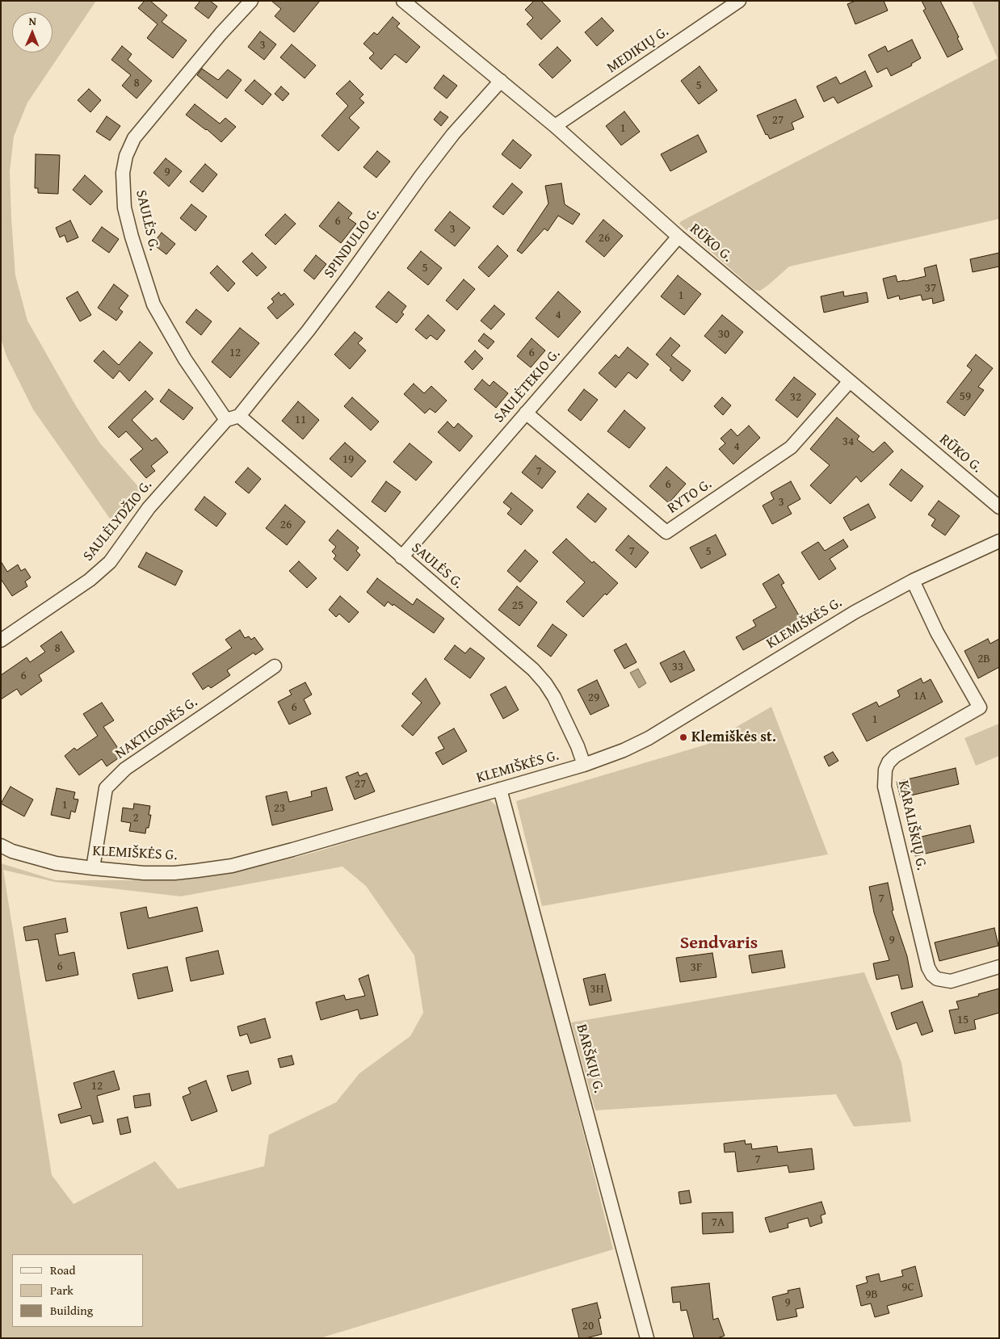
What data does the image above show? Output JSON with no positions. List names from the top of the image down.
{
  "streets": {
    "street": [
      "MEDIKIŲ G.",
      "SAULĖS G.",
      "SPINDULIO G.",
      "RŪKO G.",
      "SAULĖTEKIO G.",
      "RYTO G.",
      "SAULĖLYDŽIO G.",
      "KLEMIŠKĖS G.",
      "NAKTIGONĖS G.",
      "KARALIŠKIŲ G.",
      "BARŠKIŲ G."
    ]
  },
  "crossings": [
    ["MEDIKIŲ G.", "RŪKO G."],
    ["SAULĖS G.", "SPINDULIO G."],
    ["SAULĖS G.", "SAULĖTEKIO G."],
    ["SAULĖS G.", "SAULĖLYDŽIO G."],
    ["SAULĖS G.", "KLEMIŠKĖS G."],
    ["SPINDULIO G.", "RŪKO G."],
    ["SPINDULIO G.", "SAULĖLYDŽIO G."],
    ["RŪKO G.", "SAULĖTEKIO G."],
    ["RŪKO G.", "RYTO G."],
    ["SAULĖTEKIO G.", "RYTO G."],
    ["KLEMIŠKĖS G.", "NAKTIGONĖS G."],
    ["KLEMIŠKĖS G.", "KARALIŠKIŲ G."],
    ["KLEMIŠKĖS G.", "BARŠKIŲ G."]
  ],
  "districts": ["Sendvaris"],
  "places": ["Klemiškės st."],
  "house_numbers": [
    "3",
    "8",
    "5",
    "27",
    "1",
    "9",
    "6",
    "3",
    "26",
    "5",
    "37",
    "1",
    "4",
    "30",
    "12",
    "6",
    "59",
    "32",
    "11",
    "34",
    "4",
    "19",
    "7",
    "6",
    "3",
    "26",
    "7",
    "5",
    "25",
    "8",
    "2B",
    "33",
    "6",
    "1A",
    "29",
    "6",
    "1",
    "27",
    "1",
    "23",
    "2",
    "7",
    "9",
    "6",
    "3F",
    "3H",
    "15",
    "12",
    "7",
    "7A",
    "9C",
    "9B",
    "9",
    "20"
  ],
  "legend": ["Road", "Park", "Building"],
  "north": "top"
}
